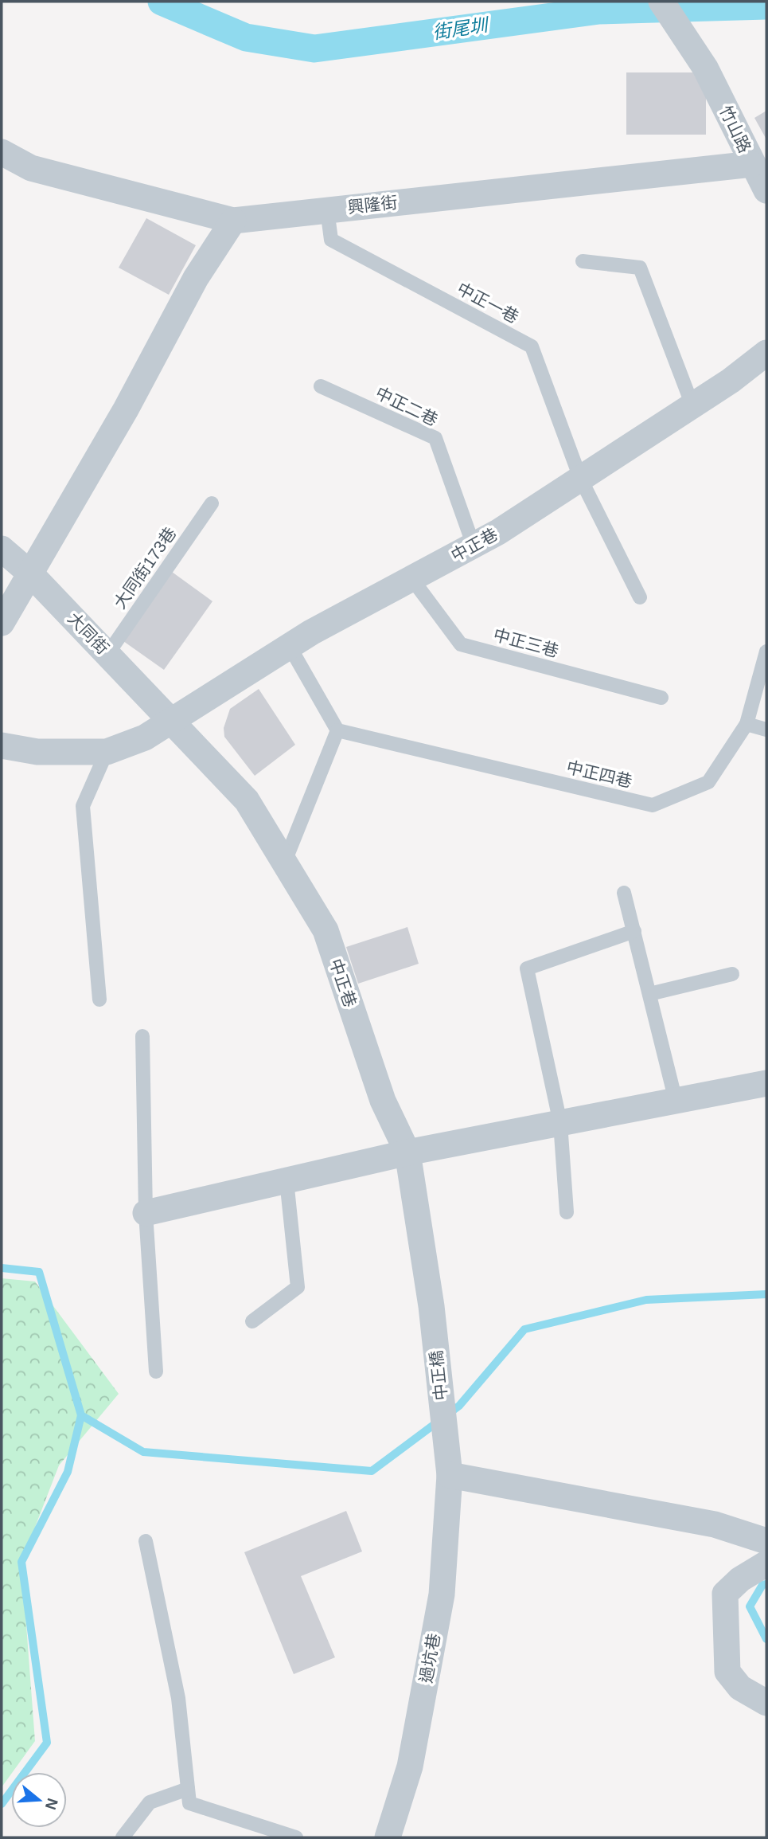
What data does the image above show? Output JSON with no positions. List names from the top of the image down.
{
  "streets": {
    "street": [
      "竹山路",
      "興隆街",
      "中正巷",
      "大同街",
      "中正橋",
      "過坑巷"
    ],
    "lane": [
      "中正一巷",
      "中正二巷",
      "大同街173巷",
      "中正三巷",
      "中正四巷"
    ]
  },
  "crossings": [
    ["竹山路", "興隆街"],
    ["興隆街", "中正一巷"],
    ["中正一巷", "中正巷"],
    ["中正二巷", "中正巷"],
    ["中正巷", "大同街"],
    ["中正巷", "中正三巷"],
    ["中正巷", "中正橋"],
    ["大同街173巷", "大同街"],
    ["中正橋", "過坑巷"]
  ],
  "water": ["街尾圳"],
  "north": "right"
}
